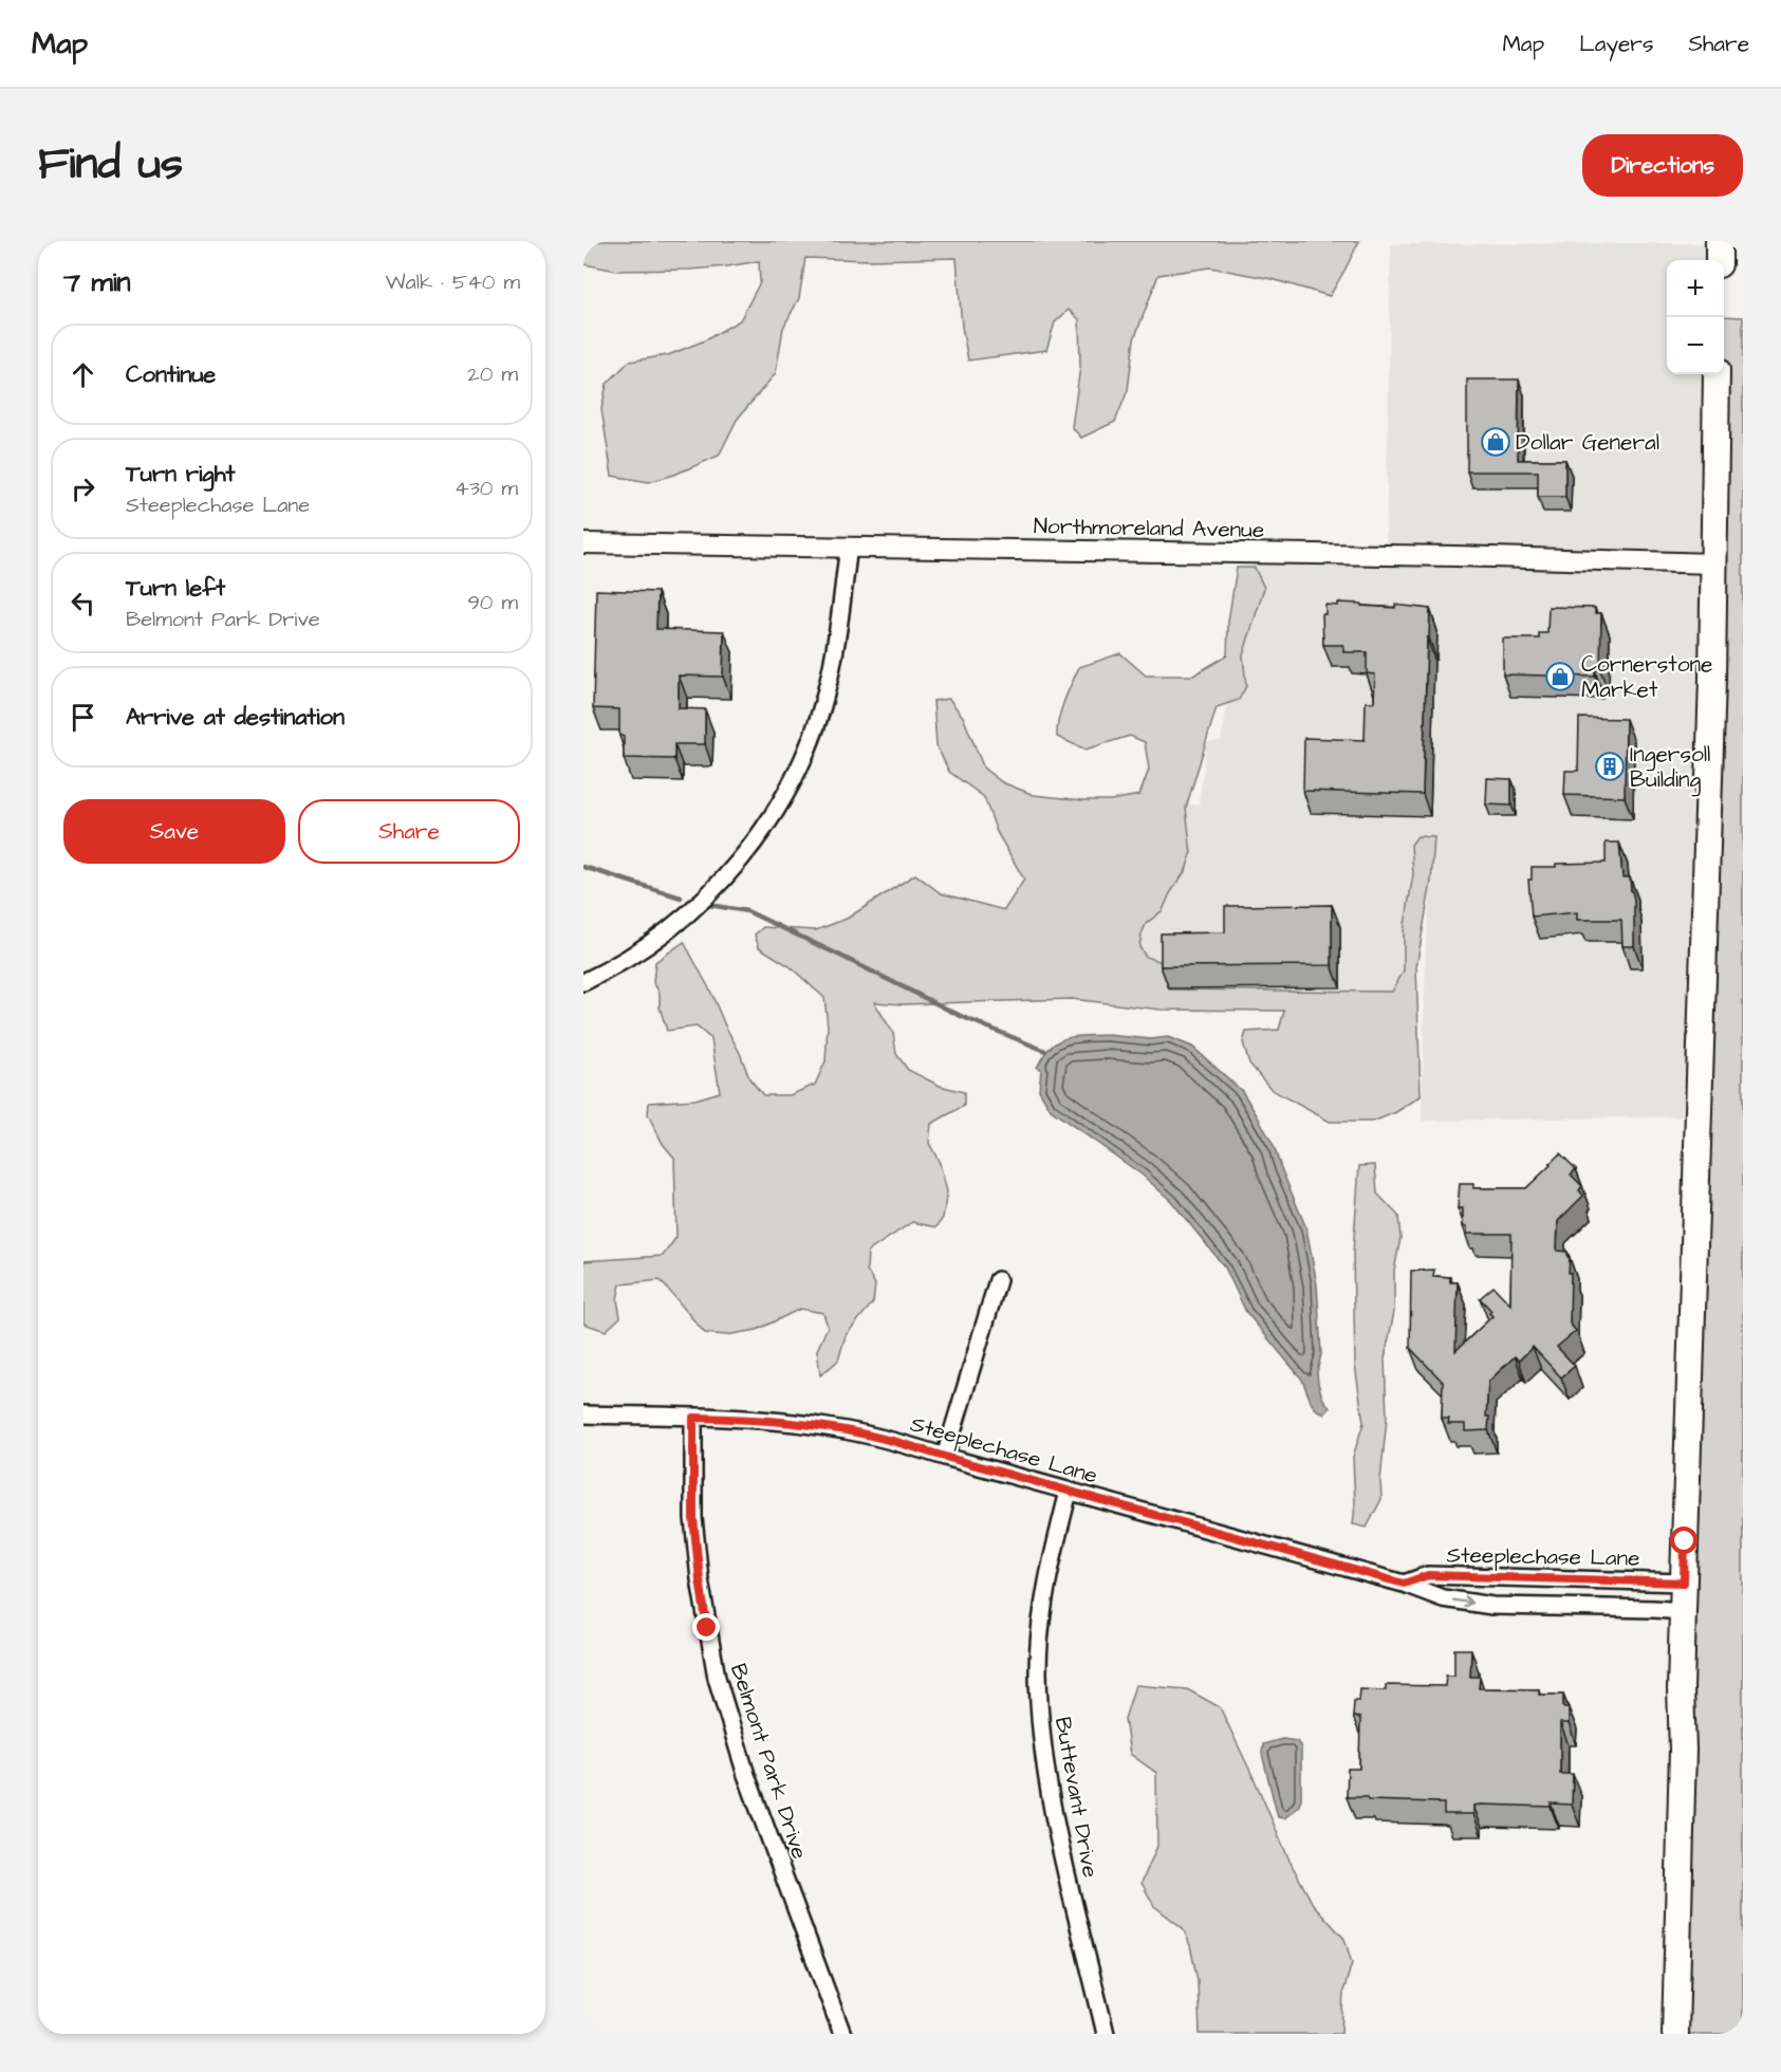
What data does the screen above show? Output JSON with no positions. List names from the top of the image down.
{
  "streets": {
    "street": [
      "Northmoreland Avenue",
      "Steeplechase Lane",
      "Belmont Park Drive",
      "Buttevant Drive"
    ]
  },
  "crossings": [
    ["Steeplechase Lane", "Belmont Park Drive"],
    ["Steeplechase Lane", "Buttevant Drive"]
  ],
  "places": {
    "shop": ["Dollar General", "Cornerstone Market"],
    "building": ["Ingersoll Building"]
  },
  "page": {
    "header": "Map",
    "nav": ["Map", "Layers", "Share"],
    "title": "Find us",
    "buttons": [
      "Directions",
      ["Save", "Share"]
    ],
    "heading": ["7 min", "Walk · 540 m"],
    "map_buttons": ["+", "−"],
    "list": [
      ["Continue", "20 m"],
      ["Turn right", "Steeplechase Lane", "430 m"],
      ["Turn left", "Belmont Park Drive", "90 m"],
      "Arrive at destination"
    ]
  }
}
